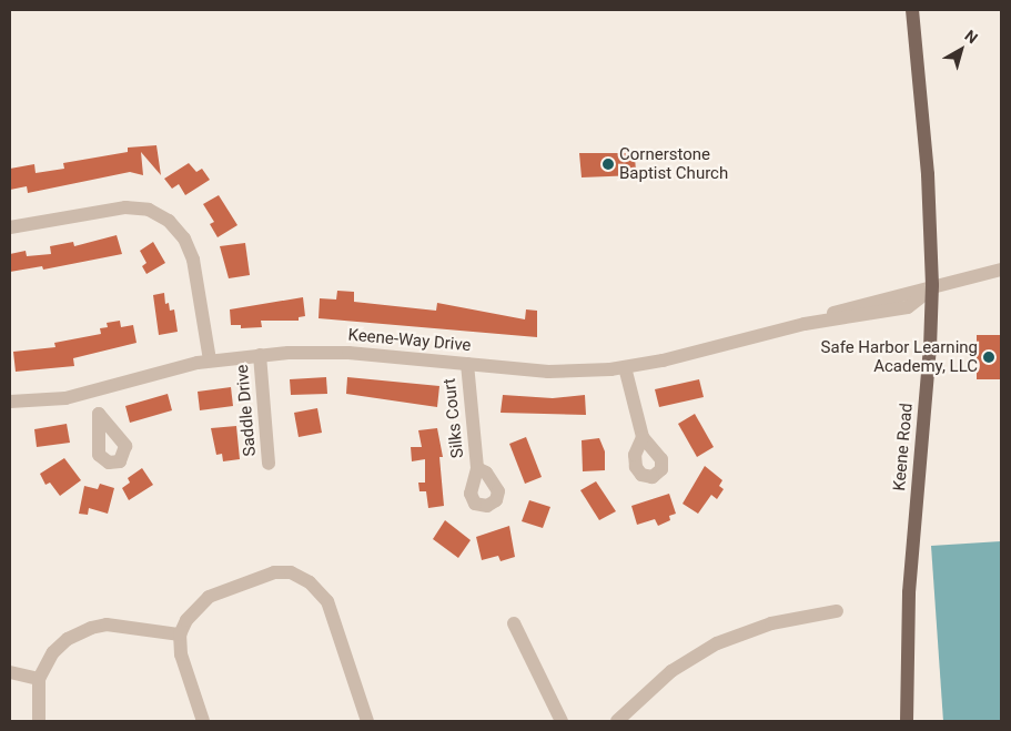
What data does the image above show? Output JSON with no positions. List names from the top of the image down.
{
  "streets": {
    "main road": ["Keene Road"],
    "street": ["Keene-Way Drive", "Saddle Drive", "Silks Court"]
  },
  "crossings": [
    ["Keene-Way Drive", "Saddle Drive"],
    ["Keene-Way Drive", "Silks Court"],
    ["Keene-Way Drive", "Keene Road"]
  ],
  "places": ["Cornerstone Baptist Church", "Safe Harbor Learning Academy, LLC"],
  "north": "top right"
}
